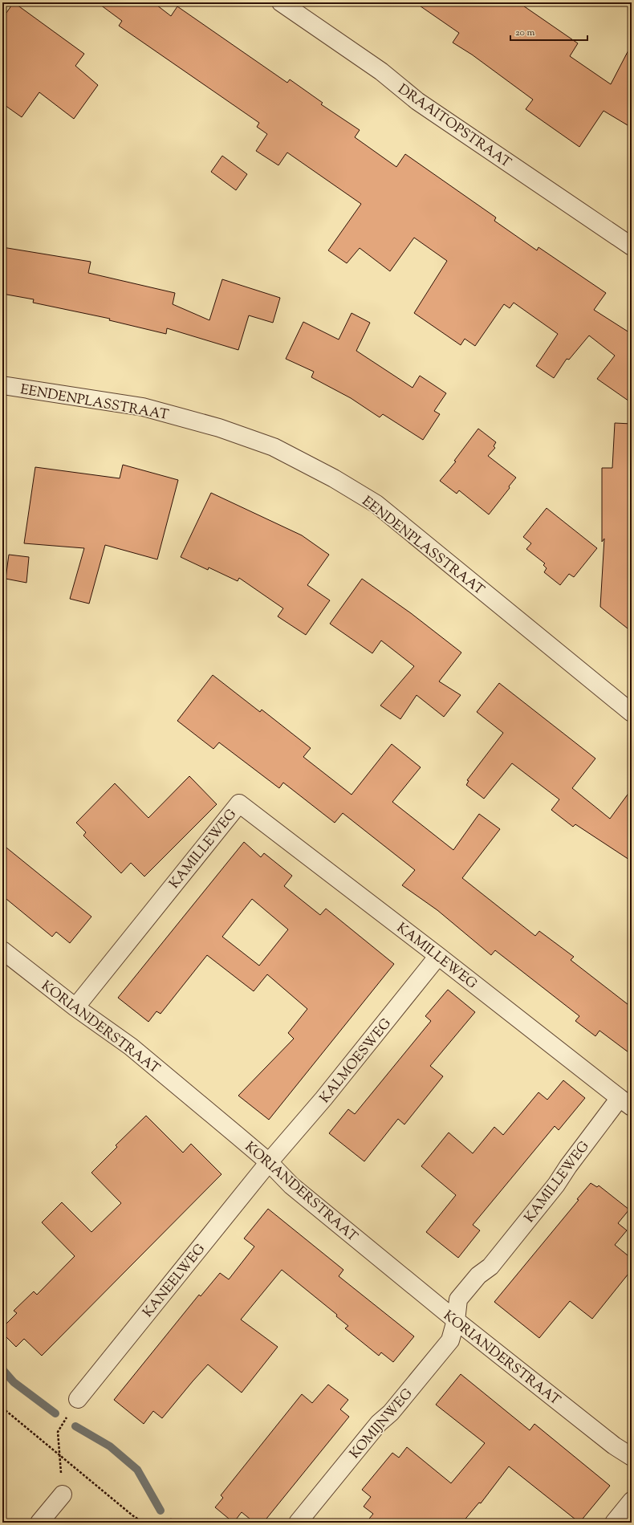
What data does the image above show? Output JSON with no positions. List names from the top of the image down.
{
  "streets": {
    "street": [
      "DRAAITOPSTRAAT",
      "EENDENPLASSTRAAT",
      "KAMILLEWEG",
      "KORIANDERSTRAAT",
      "KALMOESWEG",
      "KANEELWEG",
      "KOMIJNWEG"
    ]
  },
  "crossings": [
    ["KAMILLEWEG", "KORIANDERSTRAAT"],
    ["KAMILLEWEG", "KALMOESWEG"],
    ["KAMILLEWEG", "KOMIJNWEG"],
    ["KORIANDERSTRAAT", "KALMOESWEG"],
    ["KORIANDERSTRAAT", "KANEELWEG"],
    ["KORIANDERSTRAAT", "KOMIJNWEG"],
    ["KALMOESWEG", "KANEELWEG"]
  ],
  "scale_bar": "20 m"
}
